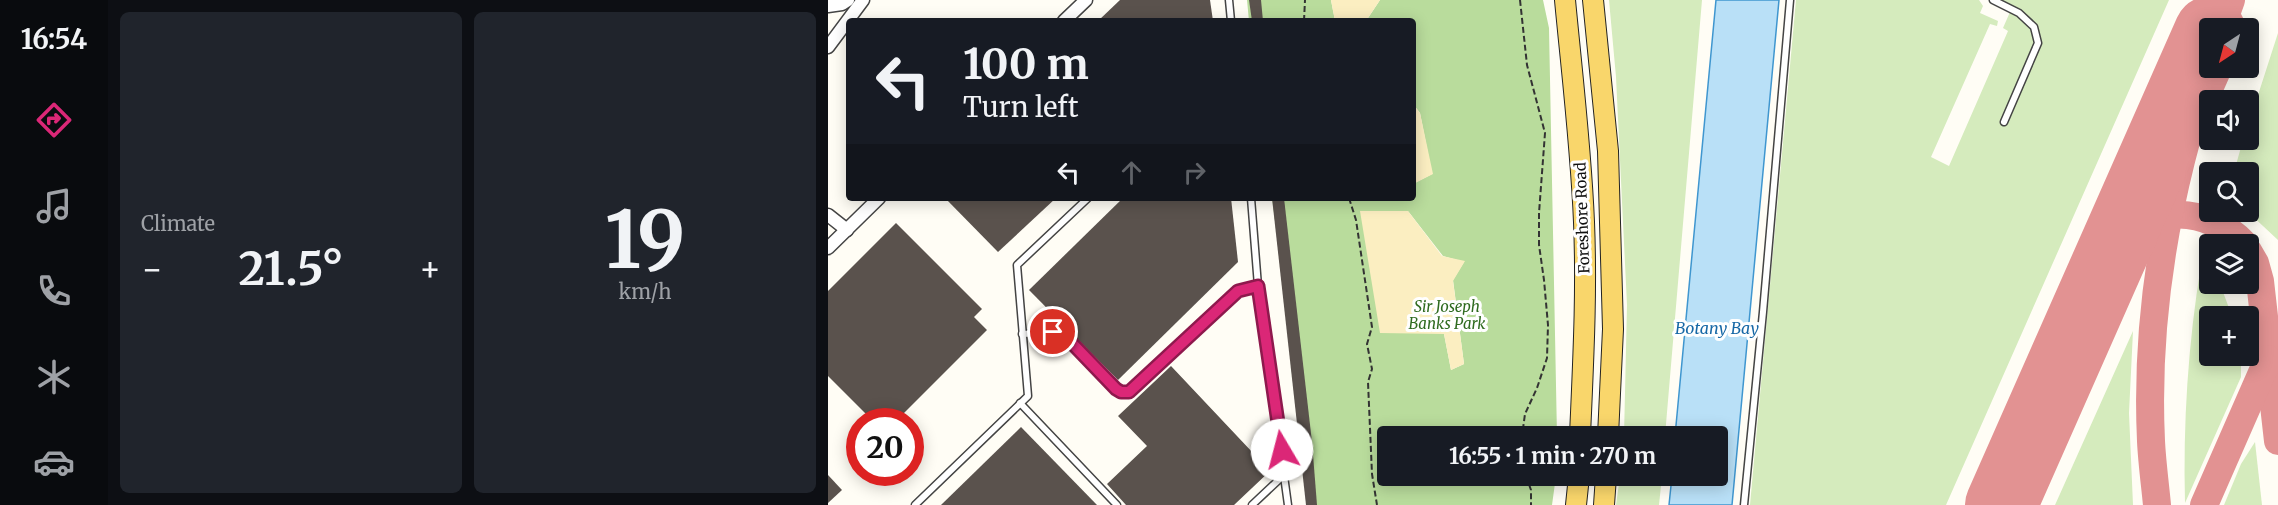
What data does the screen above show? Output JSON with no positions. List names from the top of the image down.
{
  "streets": {
    "main road": ["Foreshore Road"]
  },
  "water": ["Botany Bay"],
  "parks": ["Sir Joseph Banks Park"],
  "north": "bottom left",
  "page": {
    "tabs": "16:54",
    "tile": [
      "Climate",
      ["19", "km/h"]
    ],
    "map_buttons": "+",
    "turn": ["100 m", "Turn left"],
    "heat": ["−", "21.5°", "+"],
    "limit": "20",
    "trip": "16:55 · 1 min · 270 m"
  }
}
